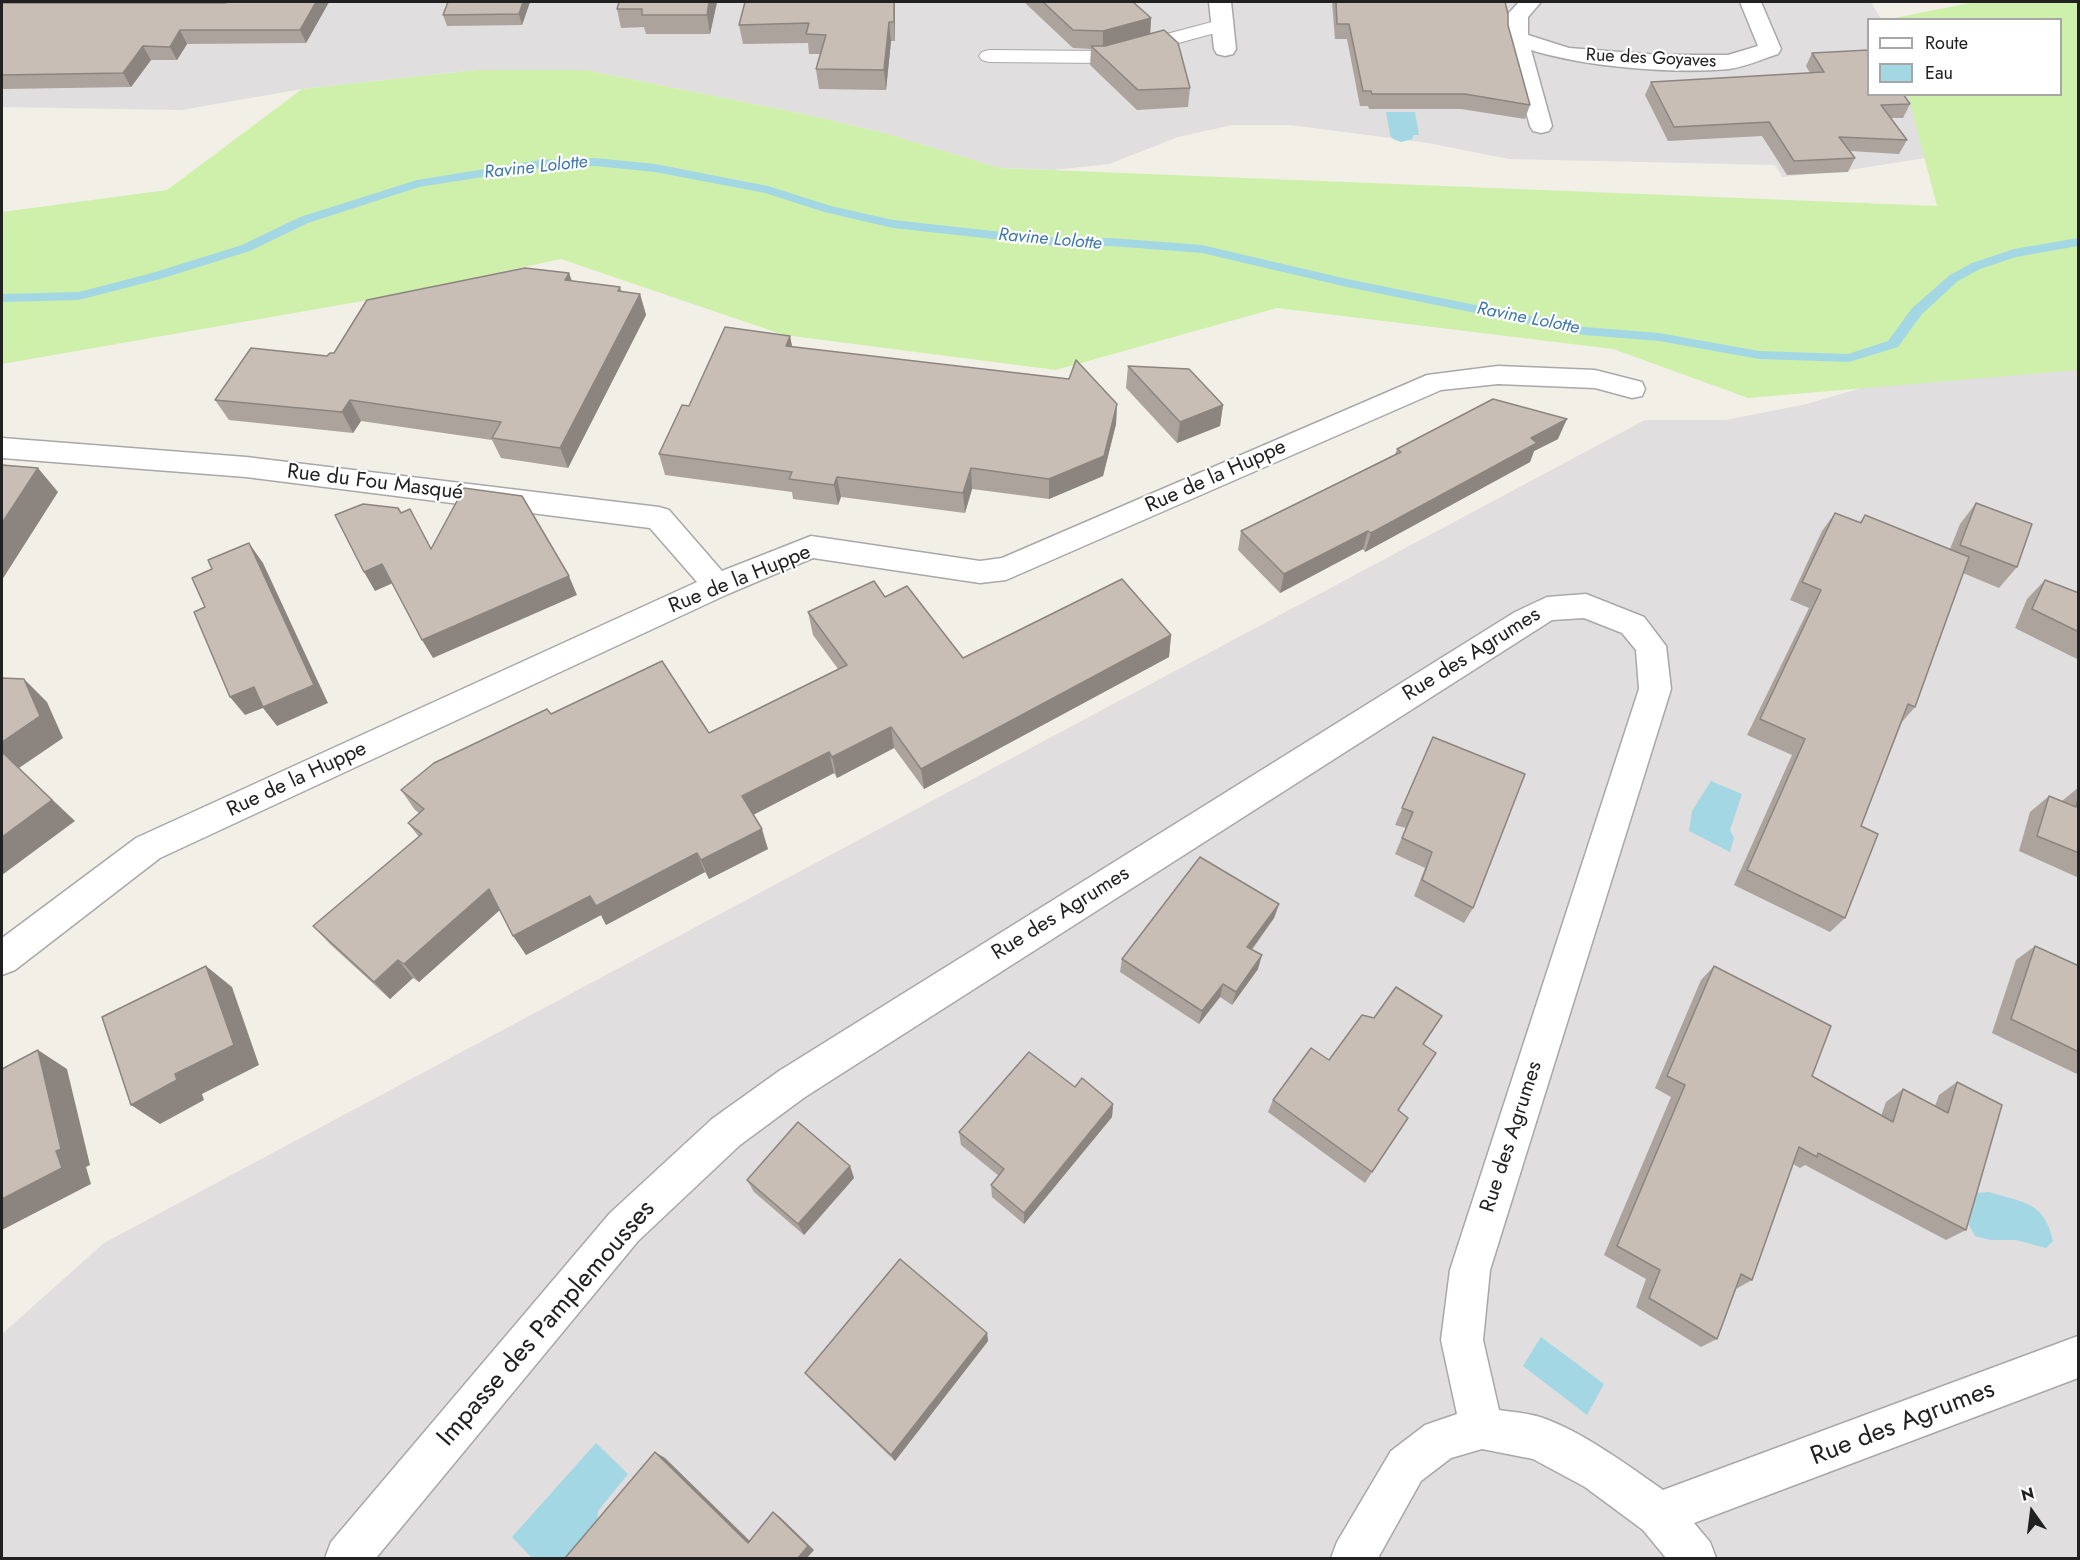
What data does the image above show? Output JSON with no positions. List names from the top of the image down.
{
  "streets": {
    "street": [
      "Rue des Goyaves",
      "Rue de la Huppe",
      "Rue du Fou Masqué",
      "Rue des Agrumes",
      "Impasse des Pamplemousses"
    ]
  },
  "crossings": [
    ["Rue de la Huppe", "Rue du Fou Masqué"],
    ["Rue des Agrumes", "Impasse des Pamplemousses"]
  ],
  "water": ["Ravine Lolotte"],
  "legend": ["Route", "Eau"],
  "north": "top"
}
